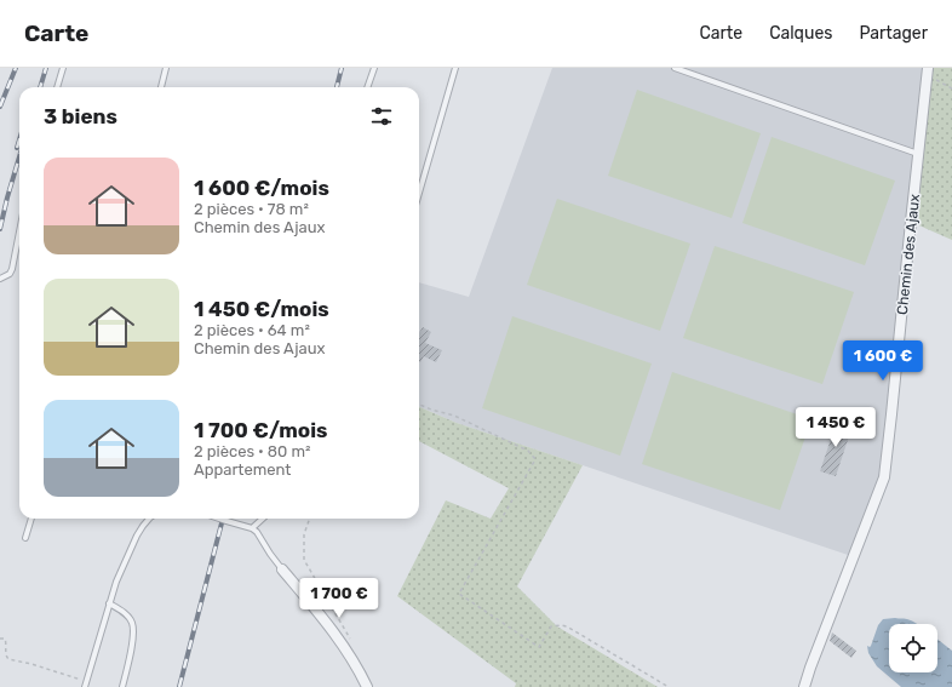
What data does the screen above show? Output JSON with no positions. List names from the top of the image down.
{
  "streets": {
    "street": ["Chemin des Ajaux"]
  },
  "page": {
    "header": "Carte",
    "nav": ["Carte", "Calques", "Partager"],
    "heading": "3 biens",
    "list": [
      {
        "name": "1 600 €/mois",
        "note": "2 pièces · 78 m² · Chemin des Ajaux"
      },
      {
        "name": "1 450 €/mois",
        "note": "2 pièces · 64 m² · Chemin des Ajaux"
      },
      {
        "name": "1 700 €/mois",
        "note": "2 pièces · 80 m² · Appartement"
      }
    ],
    "price": ["1 600 €", "1 450 €", "1 700 €"]
  }
}
